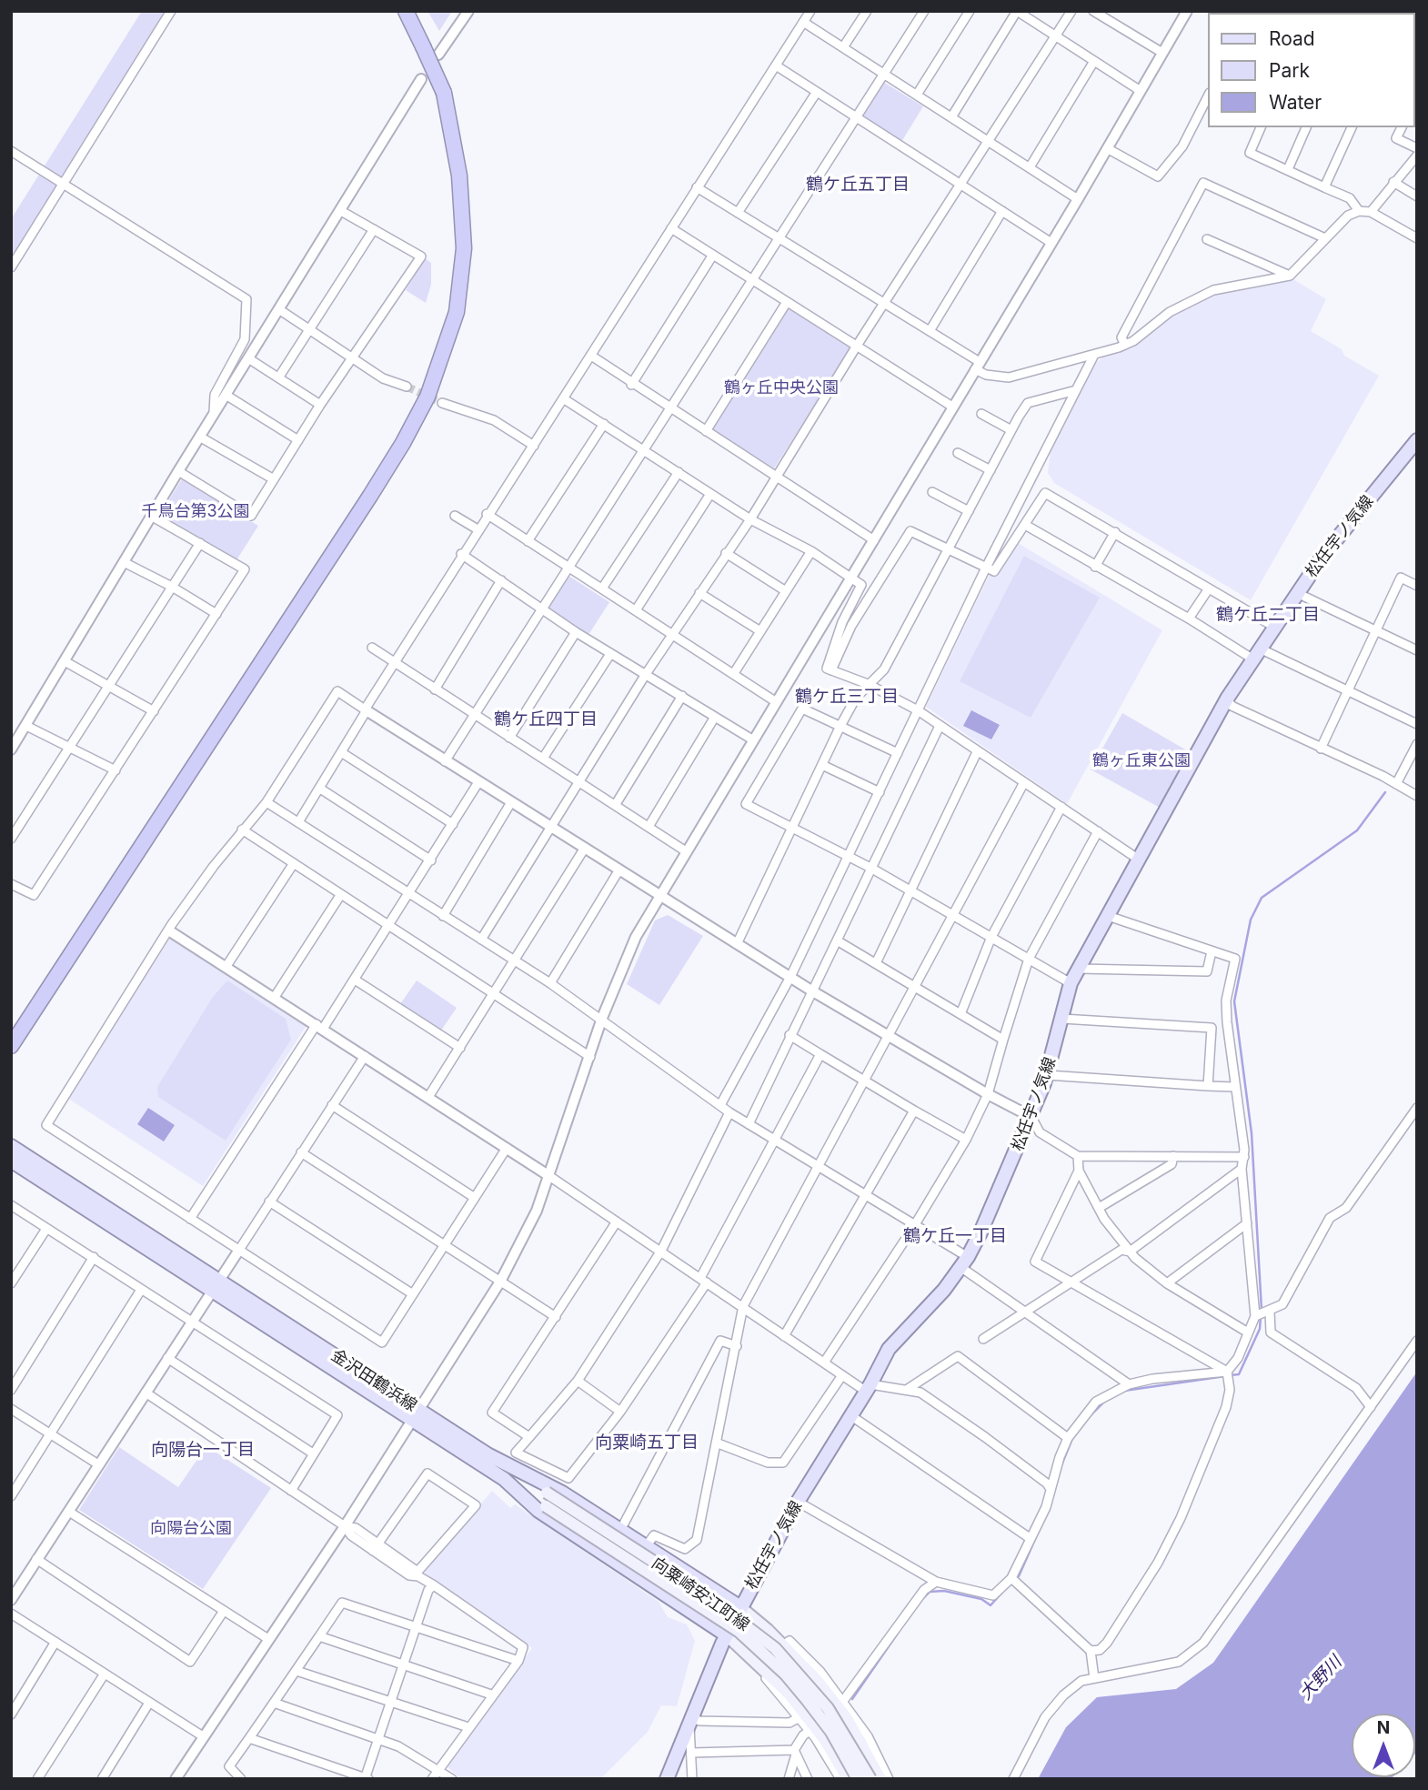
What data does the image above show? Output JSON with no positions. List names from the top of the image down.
{
  "streets": {
    "main road": ["松任宇ノ気線", "金沢田鶴浜線", "向粟崎安江町線"]
  },
  "crossings": [
    ["松任宇ノ気線", "金沢田鶴浜線"],
    ["金沢田鶴浜線", "向粟崎安江町線"]
  ],
  "districts": [
    "鶴ケ丘五丁目",
    "鶴ケ丘二丁目",
    "鶴ケ丘三丁目",
    "鶴ケ丘四丁目",
    "鶴ケ丘一丁目",
    "向粟崎五丁目",
    "向陽台一丁目"
  ],
  "water": ["大野川"],
  "parks": [
    "鶴ヶ丘中央公園",
    "千鳥台第3公園",
    "鶴ヶ丘東公園",
    "向陽台公園"
  ],
  "legend": ["Road", "Park", "Water"],
  "north": "top"
}
